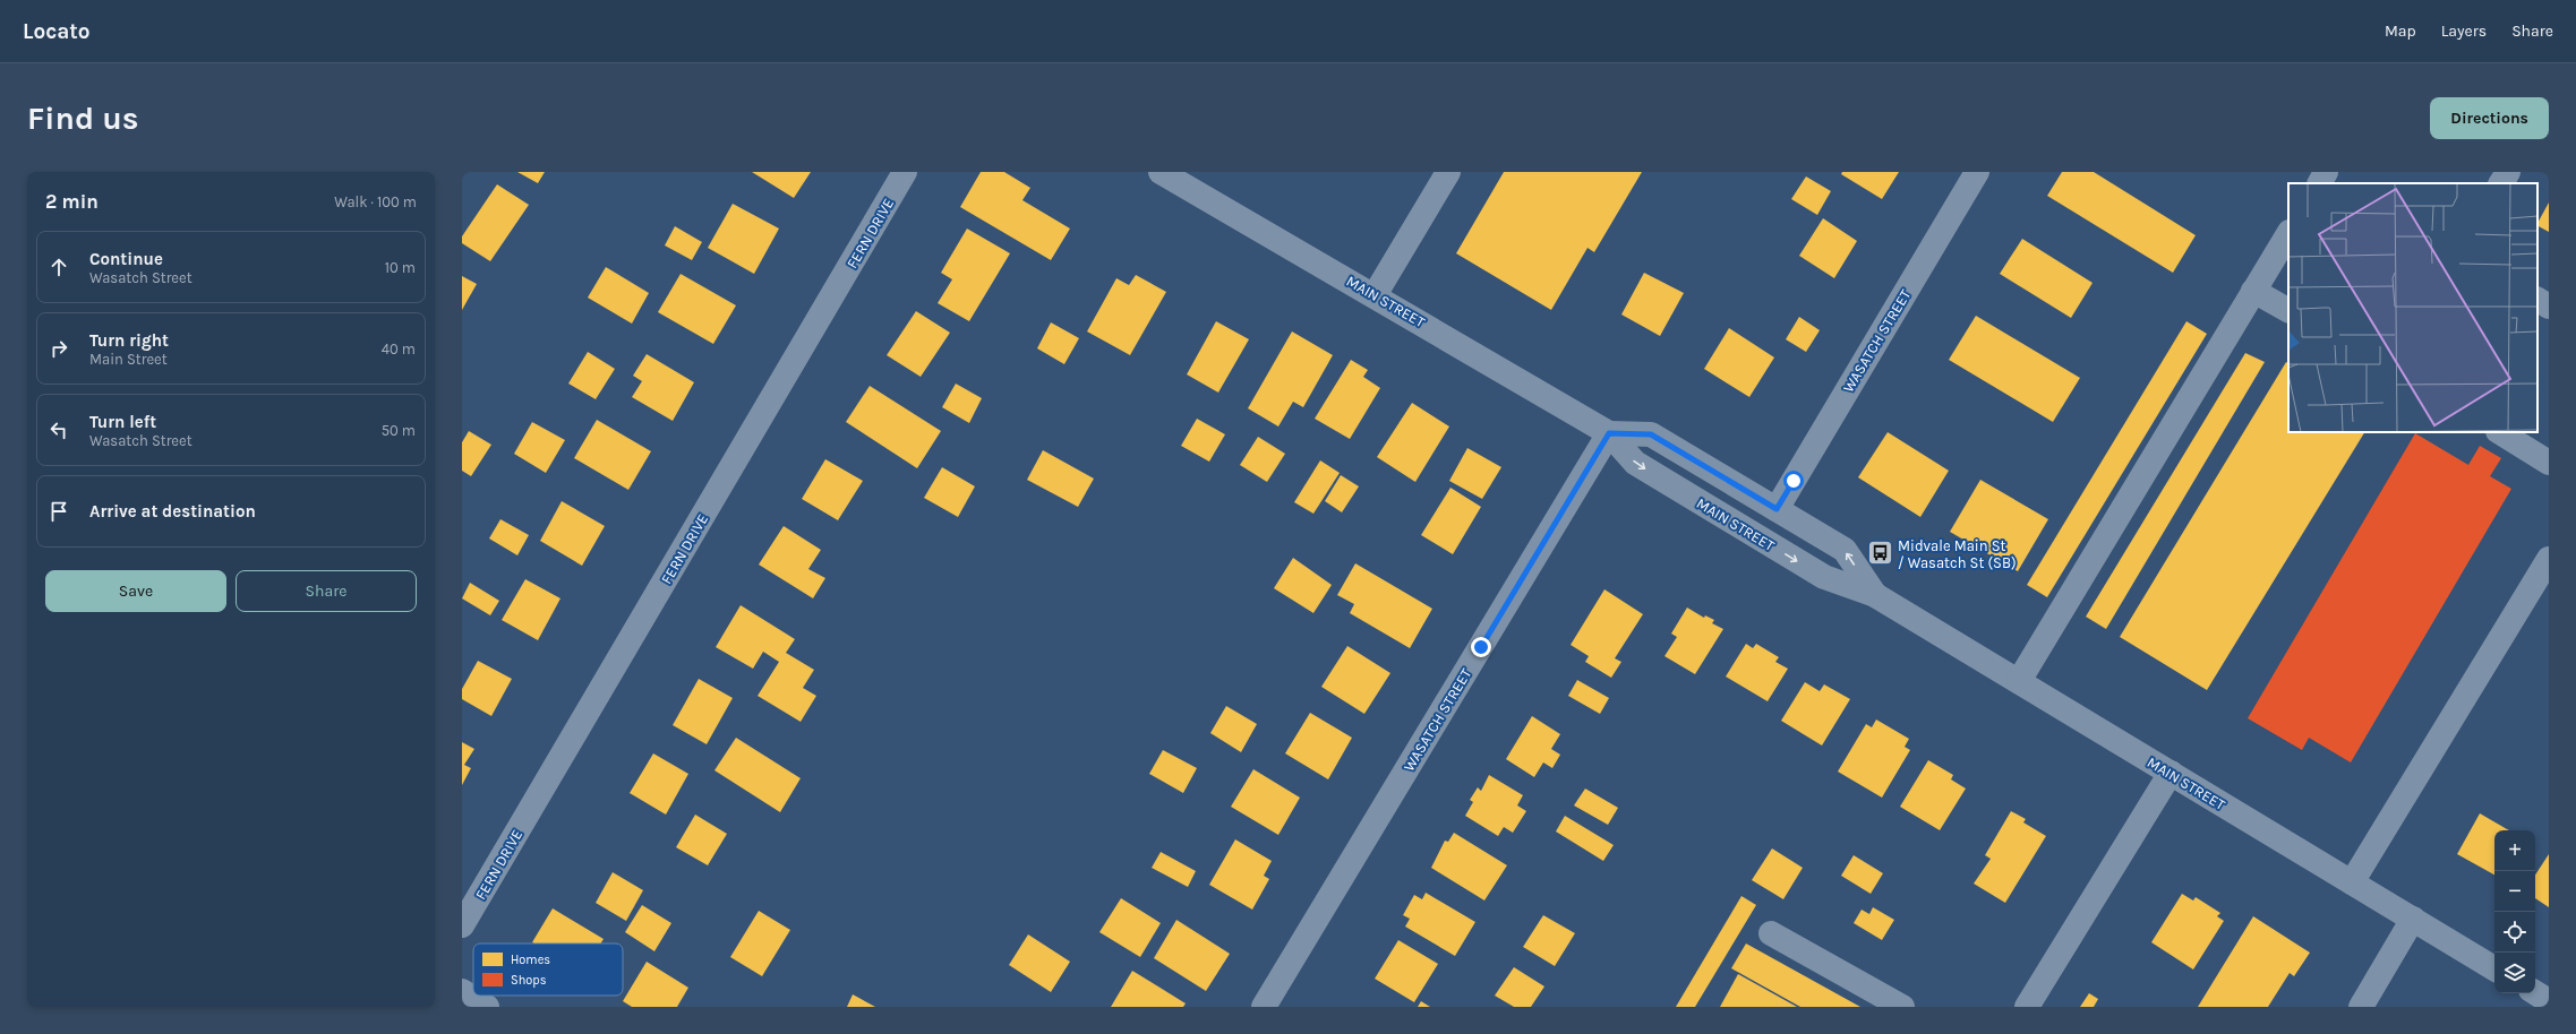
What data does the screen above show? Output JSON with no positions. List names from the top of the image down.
{
  "streets": {
    "street": ["FERN DRIVE", "MAIN STREET", "WASATCH STREET"]
  },
  "crossings": [
    ["MAIN STREET", "WASATCH STREET"]
  ],
  "places": {
    "bus stop": ["Midvale Main St / Wasatch St (SB)"]
  },
  "legend": ["Homes", "Shops"],
  "page": {
    "header": "Locato",
    "nav": ["Map", "Layers", "Share"],
    "buttons": [
      "Directions",
      ["Save", "Share"]
    ],
    "title": "Find us",
    "heading": ["2 min", "Walk · 100 m"],
    "list": [
      ["Continue", "Wasatch Street", "10 m"],
      ["Turn right", "Main Street", "40 m"],
      ["Turn left", "Wasatch Street", "50 m"],
      "Arrive at destination"
    ],
    "map_buttons": ["+", "−"]
  }
}
